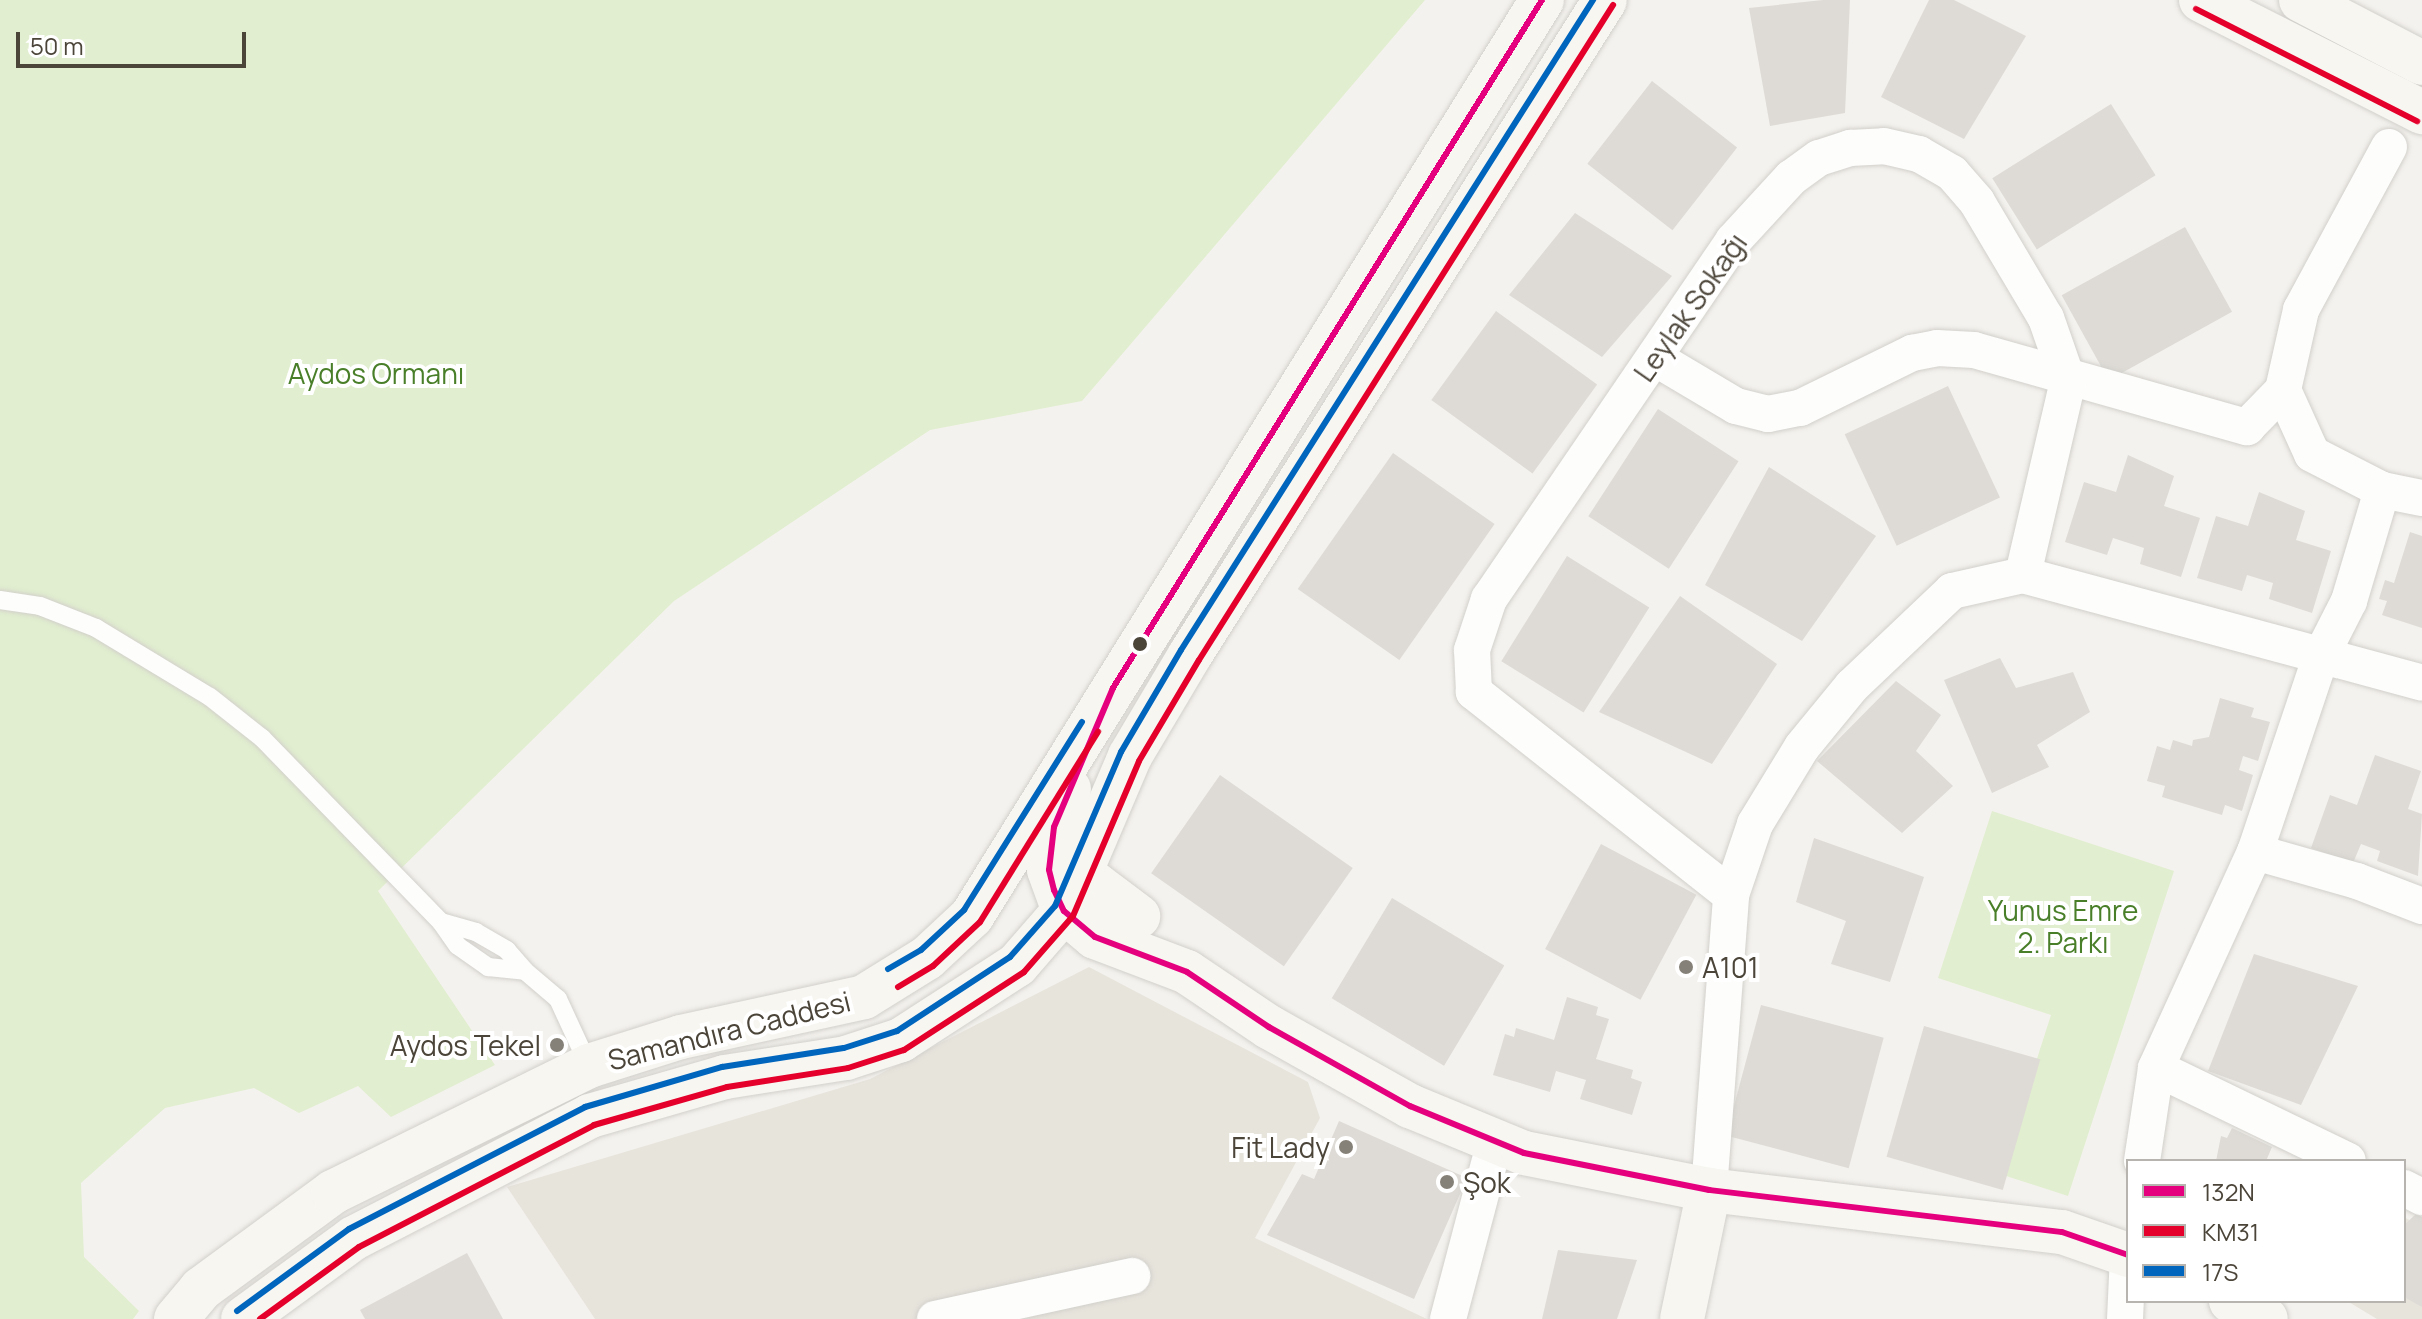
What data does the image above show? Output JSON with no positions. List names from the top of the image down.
{
  "streets": {
    "main road": ["Samandıra Caddesi"],
    "street": ["Leylak Sokağı"]
  },
  "parks": ["Aydos Ormanı", "Yunus Emre 2. Parkı"],
  "places": [
    "A101",
    "Aydos Tekel",
    "Fit Lady",
    "Şok"
  ],
  "lines": ["transit line 132N", "transit line 17S", "transit line KM31"],
  "legend": ["132N", "KM31", "17S"],
  "scale_bar": "50 m"
}
